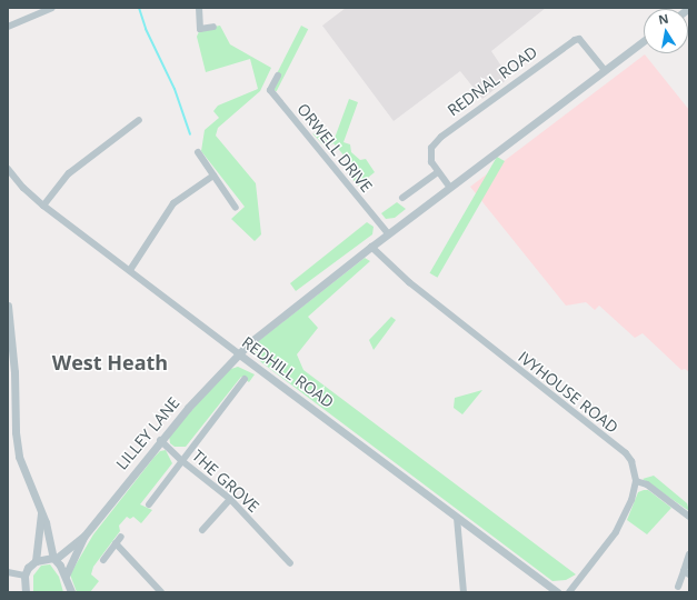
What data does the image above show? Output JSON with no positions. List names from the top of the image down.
{
  "streets": {
    "street": [
      "REDNAL ROAD",
      "ORWELL DRIVE",
      "REDHILL ROAD",
      "IVYHOUSE ROAD",
      "LILLEY LANE",
      "THE GROVE"
    ]
  },
  "crossings": [
    ["REDHILL ROAD", "LILLEY LANE"],
    ["LILLEY LANE", "THE GROVE"]
  ],
  "districts": ["West Heath"],
  "north": "top"
}
